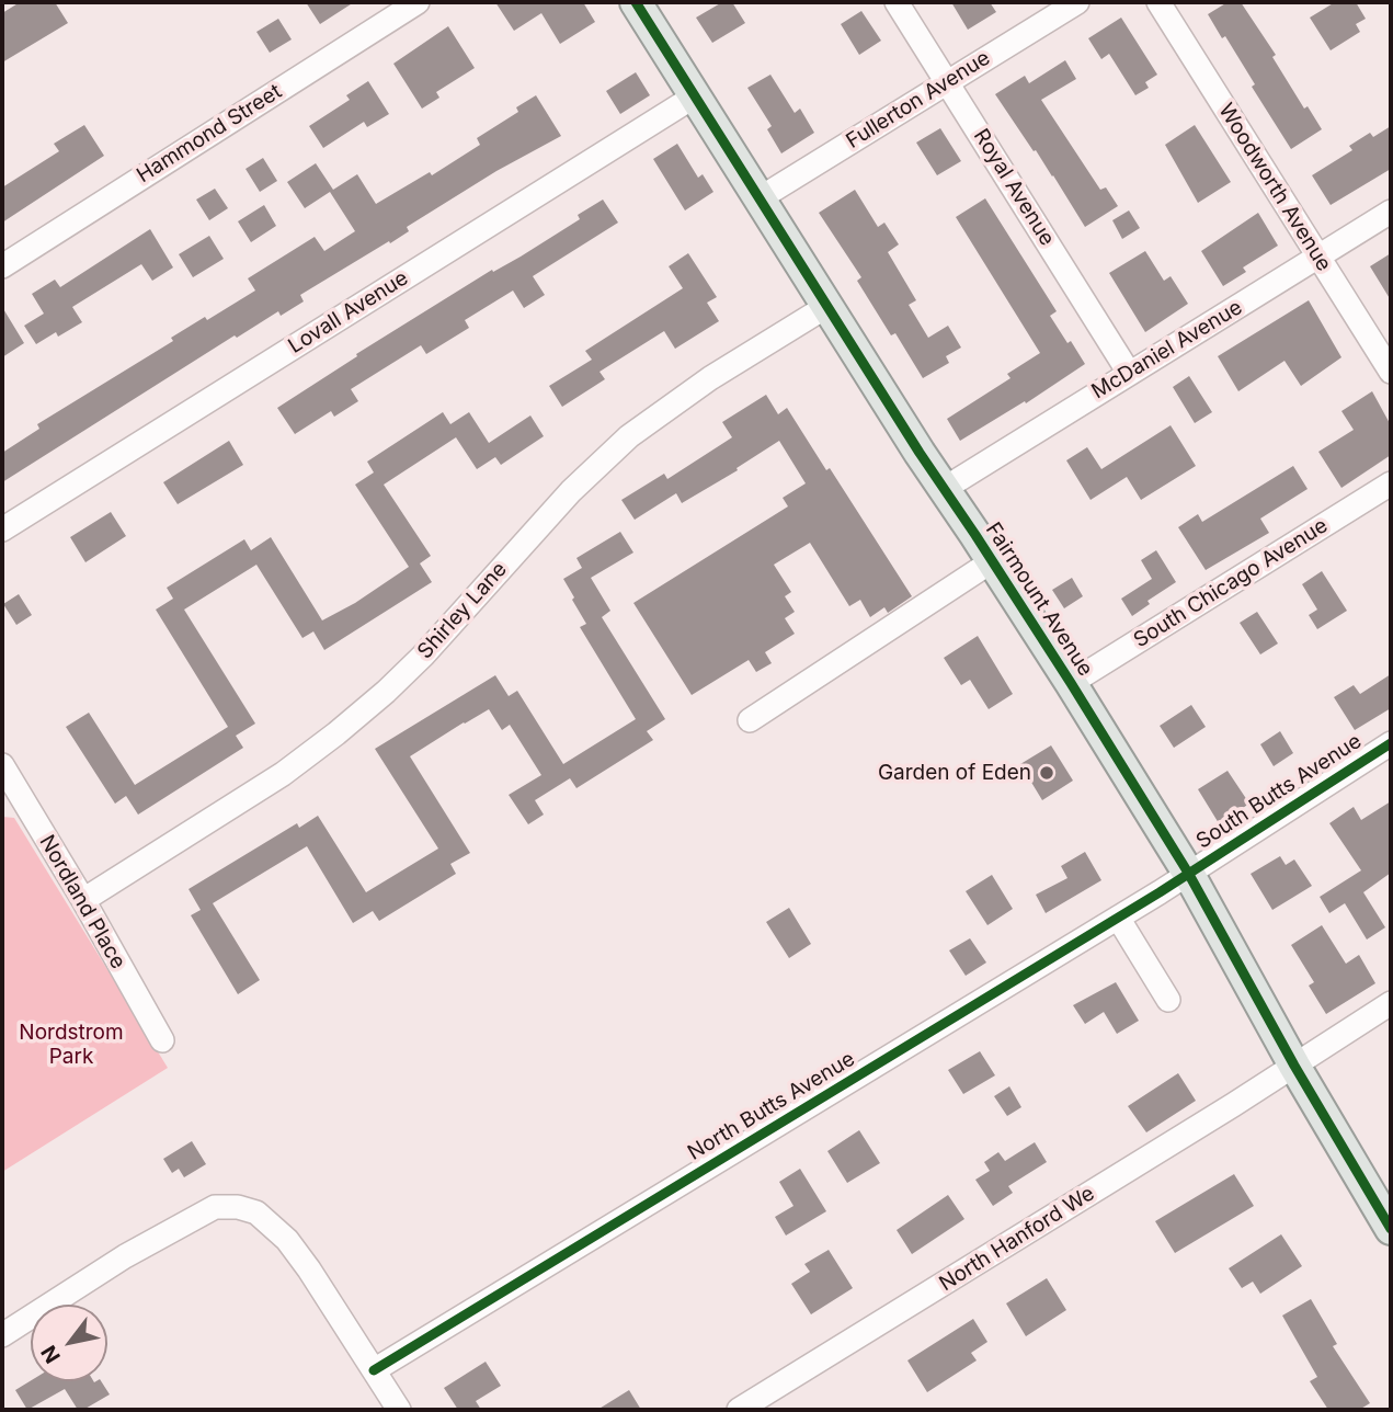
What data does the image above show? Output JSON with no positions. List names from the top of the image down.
{
  "streets": {
    "main road": ["Fairmount Avenue"],
    "street": [
      "Fullerton Avenue",
      "Hammond Street",
      "Royal Avenue",
      "Woodworth Avenue",
      "Lovall Avenue",
      "McDaniel Avenue",
      "South Chicago Avenue",
      "Shirley Lane",
      "South Butts Avenue",
      "Nordland Place",
      "North Butts Avenue",
      "North Hanford We"
    ]
  },
  "crossings": [
    ["Fullerton Avenue", "Royal Avenue"],
    ["Fullerton Avenue", "Fairmount Avenue"],
    ["Royal Avenue", "McDaniel Avenue"],
    ["Woodworth Avenue", "McDaniel Avenue"],
    ["Lovall Avenue", "Fairmount Avenue"],
    ["McDaniel Avenue", "Fairmount Avenue"],
    ["South Chicago Avenue", "Fairmount Avenue"],
    ["Fairmount Avenue", "Shirley Lane"],
    ["Fairmount Avenue", "South Butts Avenue"],
    ["Fairmount Avenue", "North Butts Avenue"],
    ["Fairmount Avenue", "North Hanford We"],
    ["Shirley Lane", "Nordland Place"],
    ["South Butts Avenue", "North Butts Avenue"]
  ],
  "parks": ["Nordstrom Park"],
  "places": ["Garden of Eden"],
  "north": "bottom left"
}
